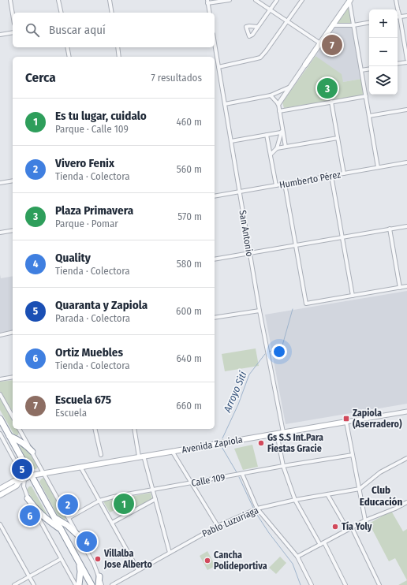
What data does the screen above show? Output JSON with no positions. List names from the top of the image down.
{
  "streets": {
    "main road": ["Avenida Zapiola"],
    "street": [
      "Humberto Pérez",
      "San Antonio",
      "Calle 109",
      "Pablo Luzuriaga"
    ]
  },
  "crossings": [
    ["Humberto Pérez", "San Antonio"],
    ["San Antonio", "Avenida Zapiola"]
  ],
  "districts": ["Club Educación"],
  "water": ["Arroyo Sití"],
  "places": {
    "transit": ["Zapiola (Aserradero)"],
    "other": [
      "Gs S.S Int.Para Fiestas Gracie",
      "Tía Yoly",
      "Villalba Jose Alberto",
      "Cancha Polideportiva"
    ]
  },
  "page": {
    "map_buttons": ["+", "−"],
    "search": "Buscar aquí",
    "pins": [
      "7",
      "3",
      "5",
      "1",
      "2",
      "6",
      "4"
    ],
    "heading": ["Cerca", "7 resultados"],
    "list": [
      {
        "mark": "1",
        "name": "Es tu lugar, cuidalo",
        "note": "Parque · Calle 109",
        "value": "460 m"
      },
      {
        "mark": "2",
        "name": "Vivero Fenix",
        "note": "Tienda · Colectora",
        "value": "560 m"
      },
      {
        "mark": "3",
        "name": "Plaza Primavera",
        "note": "Parque · Pomar",
        "value": "570 m"
      },
      {
        "mark": "4",
        "name": "Quality",
        "note": "Tienda · Colectora",
        "value": "580 m"
      },
      {
        "mark": "5",
        "name": "Quaranta y Zapiola",
        "note": "Parada · Colectora",
        "value": "600 m"
      },
      {
        "mark": "6",
        "name": "Ortiz Muebles",
        "note": "Tienda · Colectora",
        "value": "640 m"
      },
      {
        "mark": "7",
        "name": "Escuela 675",
        "note": "Escuela",
        "value": "660 m"
      }
    ]
  }
}
